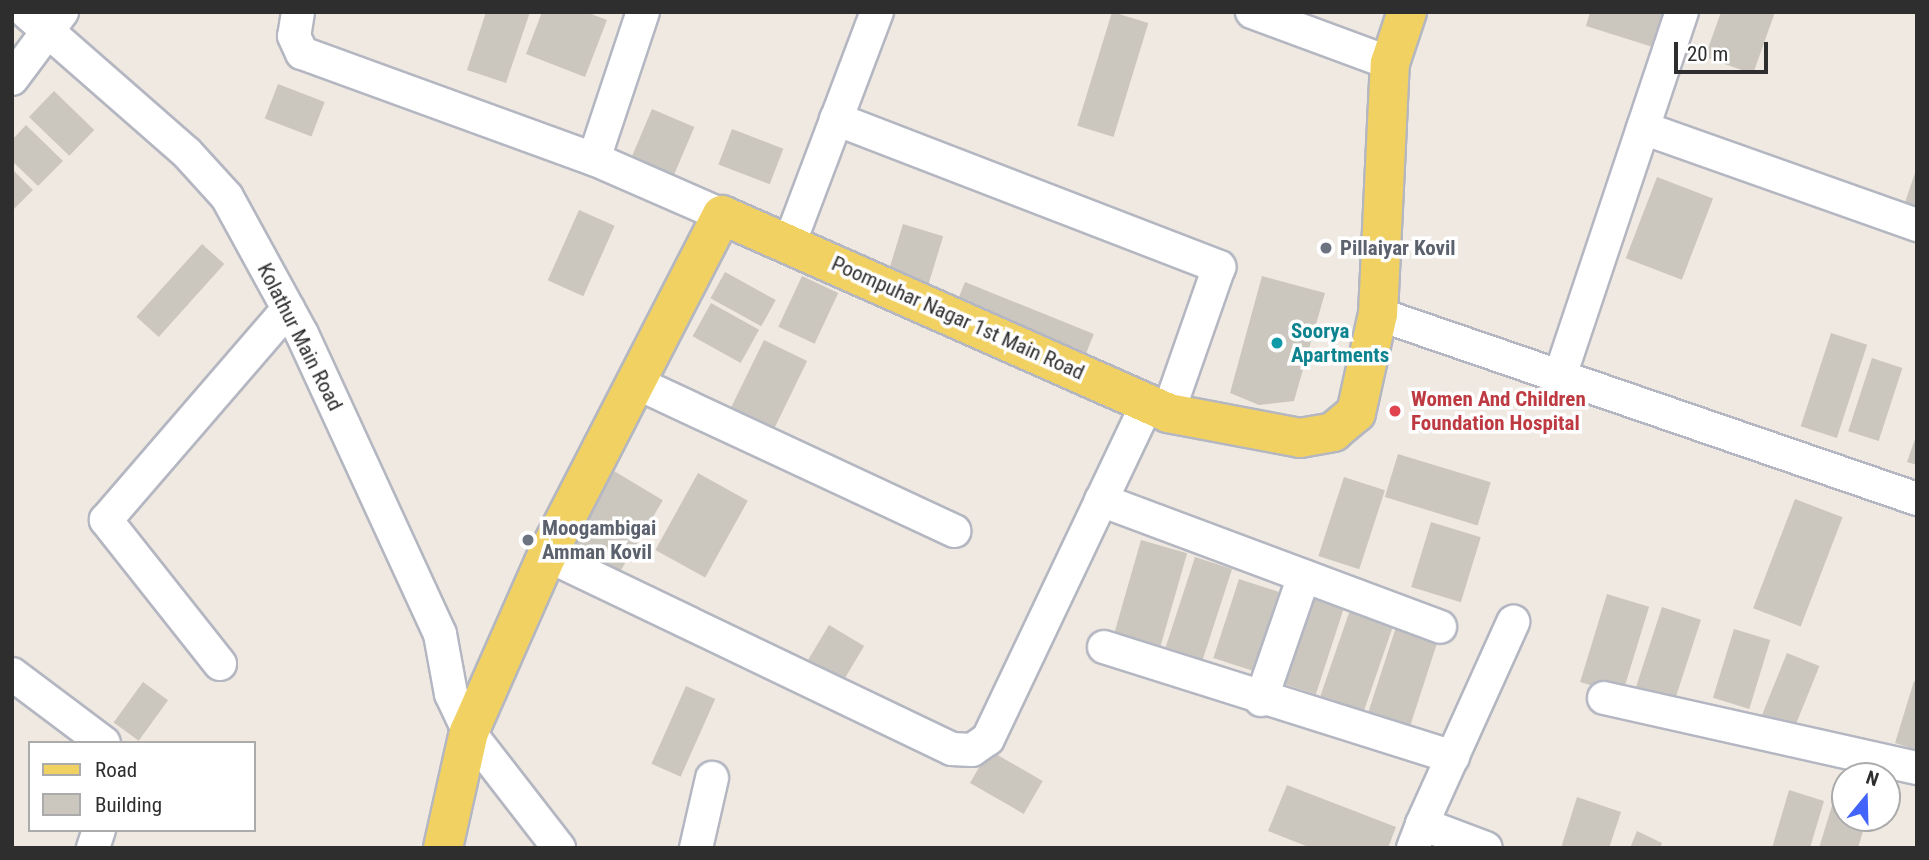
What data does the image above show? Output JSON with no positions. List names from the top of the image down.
{
  "streets": {
    "main road": ["Poompuhar Nagar 1st Main Road"],
    "street": ["Kolathur Main Road"]
  },
  "places": [
    "Pillaiyar Kovil",
    "Soorya Apartments",
    "Women And Children Foundation Hospital",
    "Moogambigai Amman Kovil"
  ],
  "legend": ["Road", "Building"],
  "scale_bar": "20 m",
  "north": "top"
}
